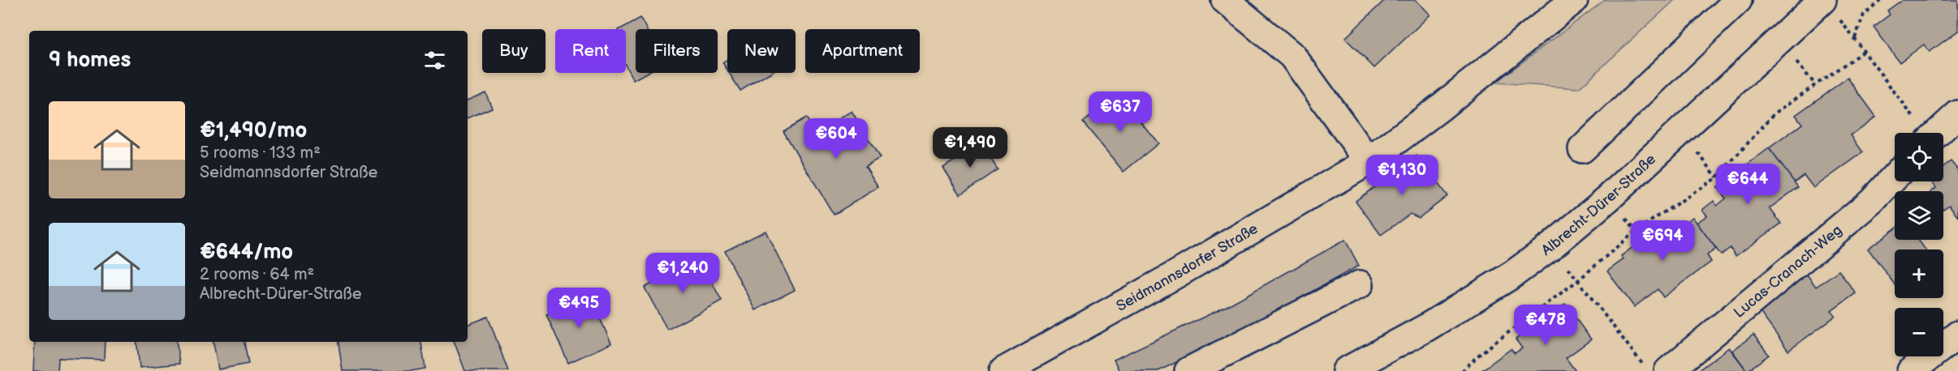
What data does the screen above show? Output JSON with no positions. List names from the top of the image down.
{
  "streets": {
    "street": ["Albrecht-Dürer-Straße", "Seidmannsdorfer Straße", "Lucas-Cranach-Weg"]
  },
  "page": {
    "chip": [
      "Buy",
      "Rent",
      "Filters",
      "New",
      "Apartment"
    ],
    "heading": "9 homes",
    "list": [
      {
        "name": "€1,490/mo",
        "note": "5 rooms · 133 m² · Seidmannsdorfer Straße"
      },
      {
        "name": "€644/mo",
        "note": "2 rooms · 64 m² · Albrecht-Dürer-Straße"
      }
    ],
    "price": [
      "€637",
      "€604",
      "€1,490",
      "€1,130",
      "€644",
      "€694",
      "€1,240",
      "€495",
      "€478"
    ],
    "map_buttons": ["+", "−"]
  }
}
